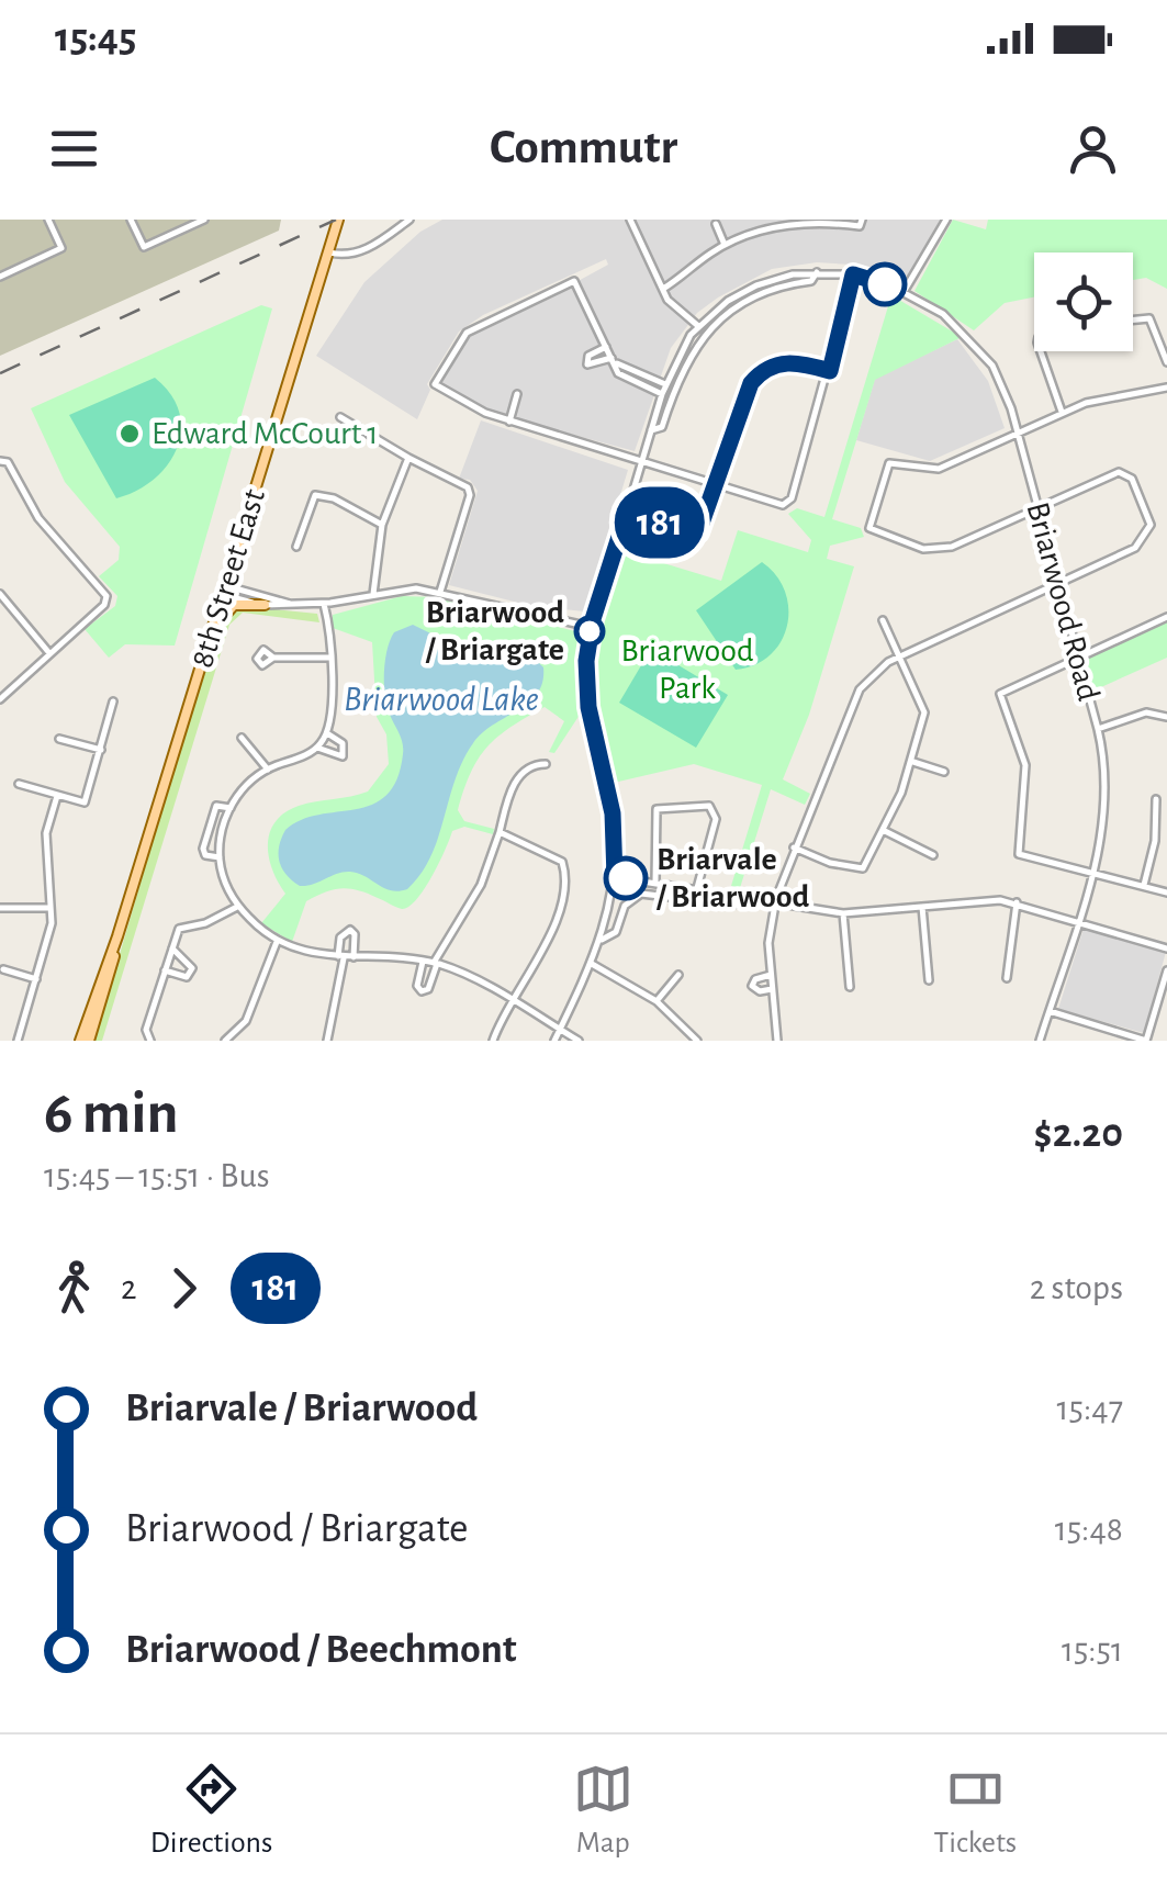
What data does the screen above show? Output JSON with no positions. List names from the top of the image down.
{
  "streets": {
    "main road": ["8th Street East"],
    "street": ["Briarwood Road"]
  },
  "water": ["Briarwood Lake"],
  "parks": ["Briarwood Park"],
  "places": ["Edward McCourt 1", "Briarwood / Briargate", "Briarvale / Briarwood"],
  "lines": ["bus line 181"],
  "page": {
    "status": "15:45",
    "header": "Commutr",
    "on_map": "181",
    "heading": ["6 min", "15:45 – 15:51 · Bus", "$2.20"],
    "legs": ["2", "181", "2 stops"],
    "list": [
      {
        "name": "Briarvale / Briarwood",
        "value": "15:47"
      },
      {
        "name": "Briarwood / Briargate",
        "value": "15:48"
      },
      {
        "name": "Briarwood / Beechmont",
        "value": "15:51"
      }
    ],
    "tabs": ["Directions", "Map", "Tickets"]
  }
}
